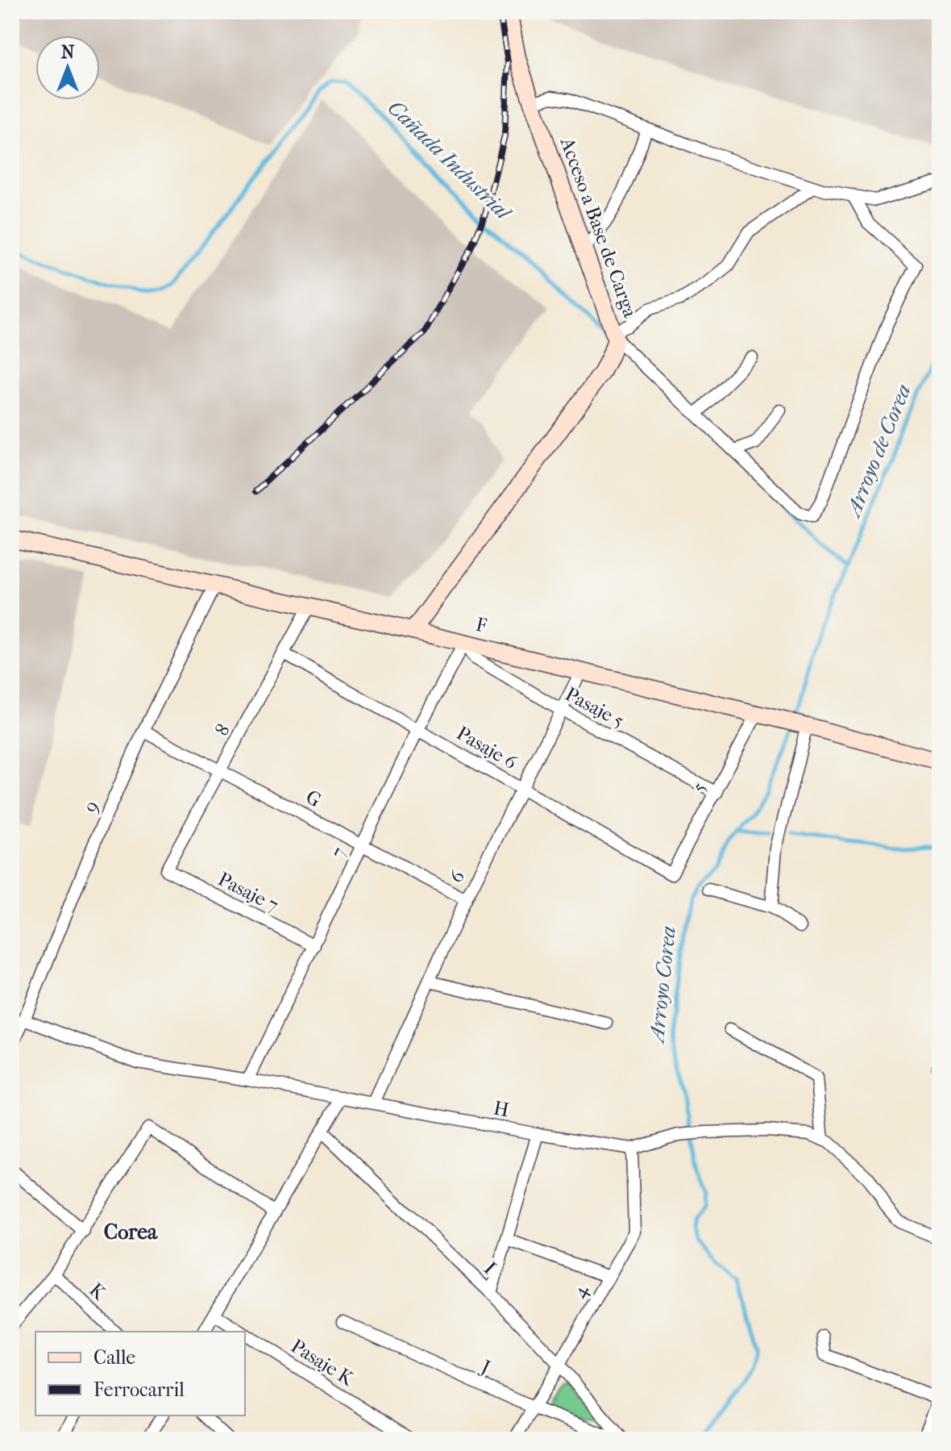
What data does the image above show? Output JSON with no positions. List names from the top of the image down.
{
  "streets": {
    "street": [
      "Acceso a Base de Carga",
      "F",
      "Pasaje 5",
      "8",
      "Pasaje 6",
      "5",
      "G",
      "9",
      "7",
      "6",
      "Pasaje 7",
      "H",
      "I",
      "K",
      "4",
      "Pasaje K",
      "J"
    ]
  },
  "crossings": [
    ["Acceso a Base de Carga", "F"],
    ["F", "Pasaje 5"],
    ["F", "8"],
    ["F", "5"],
    ["F", "9"],
    ["F", "7"],
    ["F", "6"],
    ["Pasaje 5", "5"],
    ["Pasaje 5", "7"],
    ["Pasaje 5", "6"],
    ["8", "Pasaje 6"],
    ["8", "G"],
    ["8", "Pasaje 7"],
    ["Pasaje 6", "5"],
    ["Pasaje 6", "7"],
    ["Pasaje 6", "6"],
    ["G", "9"],
    ["G", "7"],
    ["G", "6"],
    ["9", "H"],
    ["7", "Pasaje 7"],
    ["7", "H"],
    ["6", "H"],
    ["H", "4"],
    ["I", "4"],
    ["4", "J"]
  ],
  "districts": ["Corea"],
  "water": ["Cañada Industrial", "Arroyo de Corea", "Arroyo Corea"],
  "legend": ["Calle", "Ferrocarril"],
  "north": "top"
}
